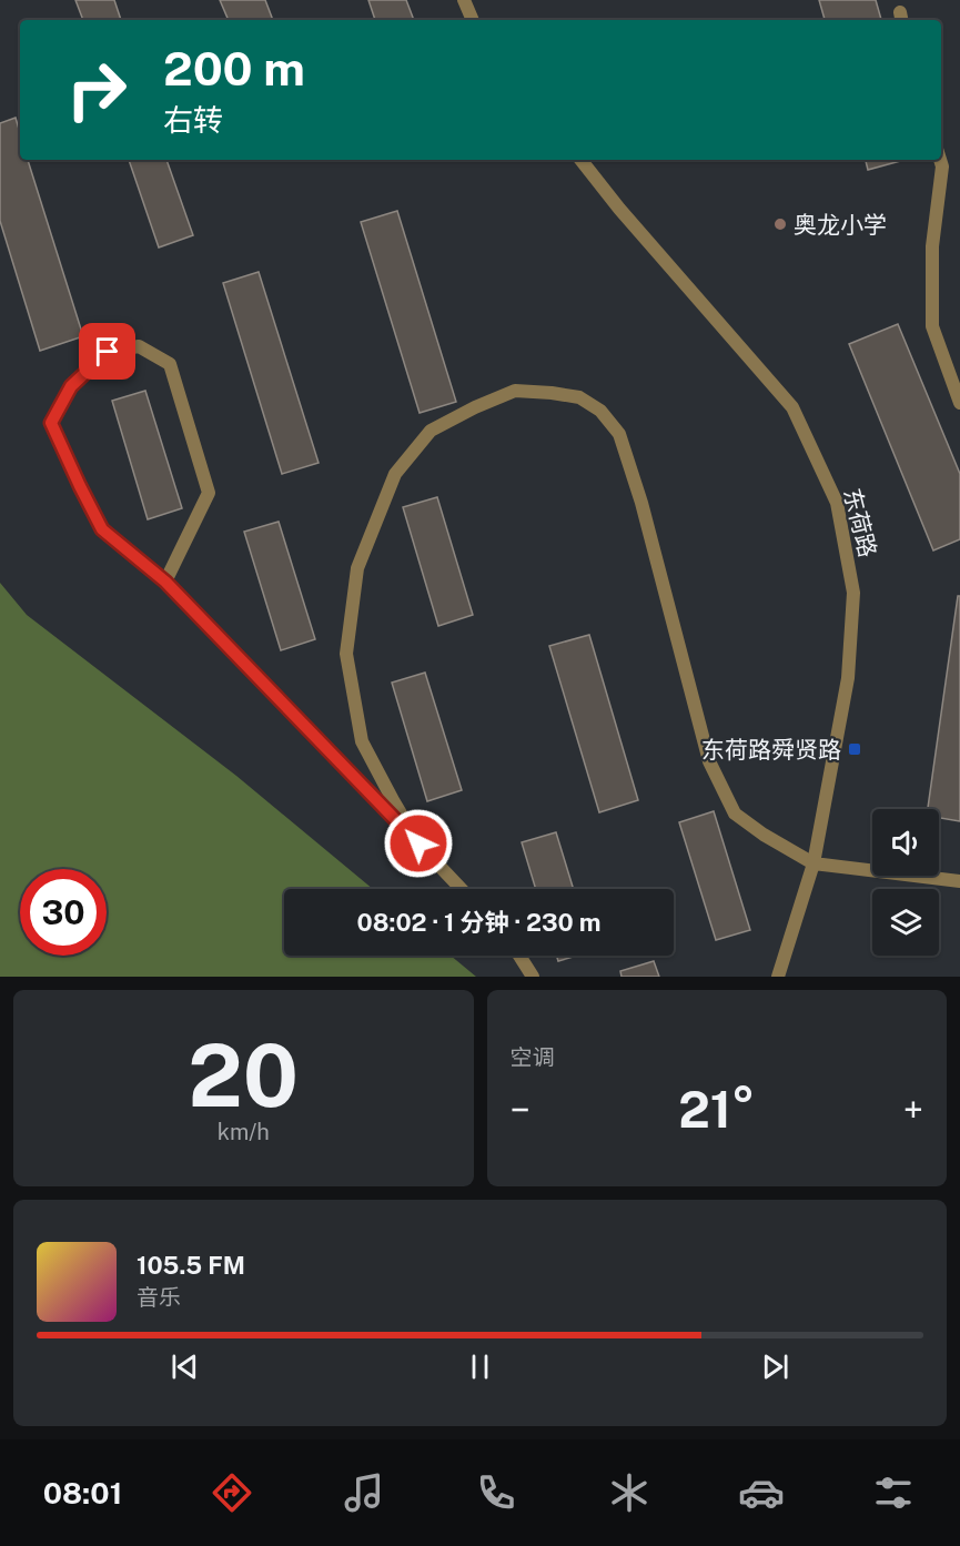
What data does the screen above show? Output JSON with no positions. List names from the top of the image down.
{
  "streets": {
    "street": ["东荷路"]
  },
  "places": {
    "other": ["奥龙小学"],
    "transit": ["东荷路舜贤路"]
  },
  "page": {
    "turn": ["200 m", "右转"],
    "limit": "30",
    "trip": "08:02 · 1 分钟 · 230 m",
    "tile": [
      ["20", "km/h"],
      "空调"
    ],
    "heat": ["−", "21°", "+"],
    "song": ["105.5 FM", "音乐"],
    "tabs": "08:01"
  }
}
